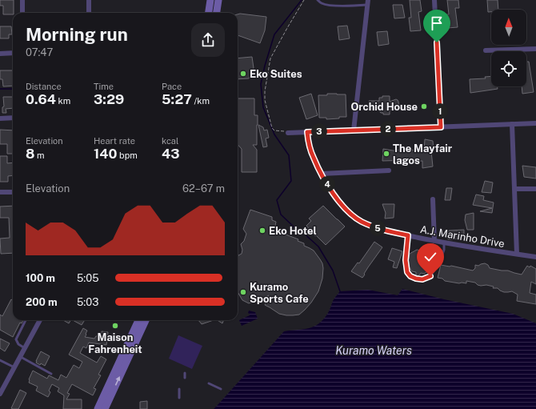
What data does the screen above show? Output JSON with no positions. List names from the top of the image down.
{
  "streets": {
    "street": ["A.J. Marinho Drive"]
  },
  "water": ["Kuramo Waters"],
  "places": [
    "Eko Suites",
    "Orchid House",
    "The Mayfair lagos",
    "Eko Hotel",
    "Kuramo Sports Cafe",
    "Maison Fahrenheit"
  ],
  "north": "top",
  "page": {
    "heading": ["Morning run", "07:47"],
    "stats": [
      ["Distance", "0.64 km"],
      ["Time", "3:29"],
      ["Pace", "5:27 /km"],
      ["Elevation", "8 m"],
      ["Heart rate", "140 bpm"],
      ["kcal", "43"]
    ],
    "pins": [
      "1",
      "2",
      "3",
      "4",
      "5"
    ],
    "chart": ["Elevation", "62–67 m"],
    "list": [
      {
        "name": "100 m",
        "note": "5:05"
      },
      {
        "name": "200 m",
        "note": "5:03"
      }
    ]
  }
}
